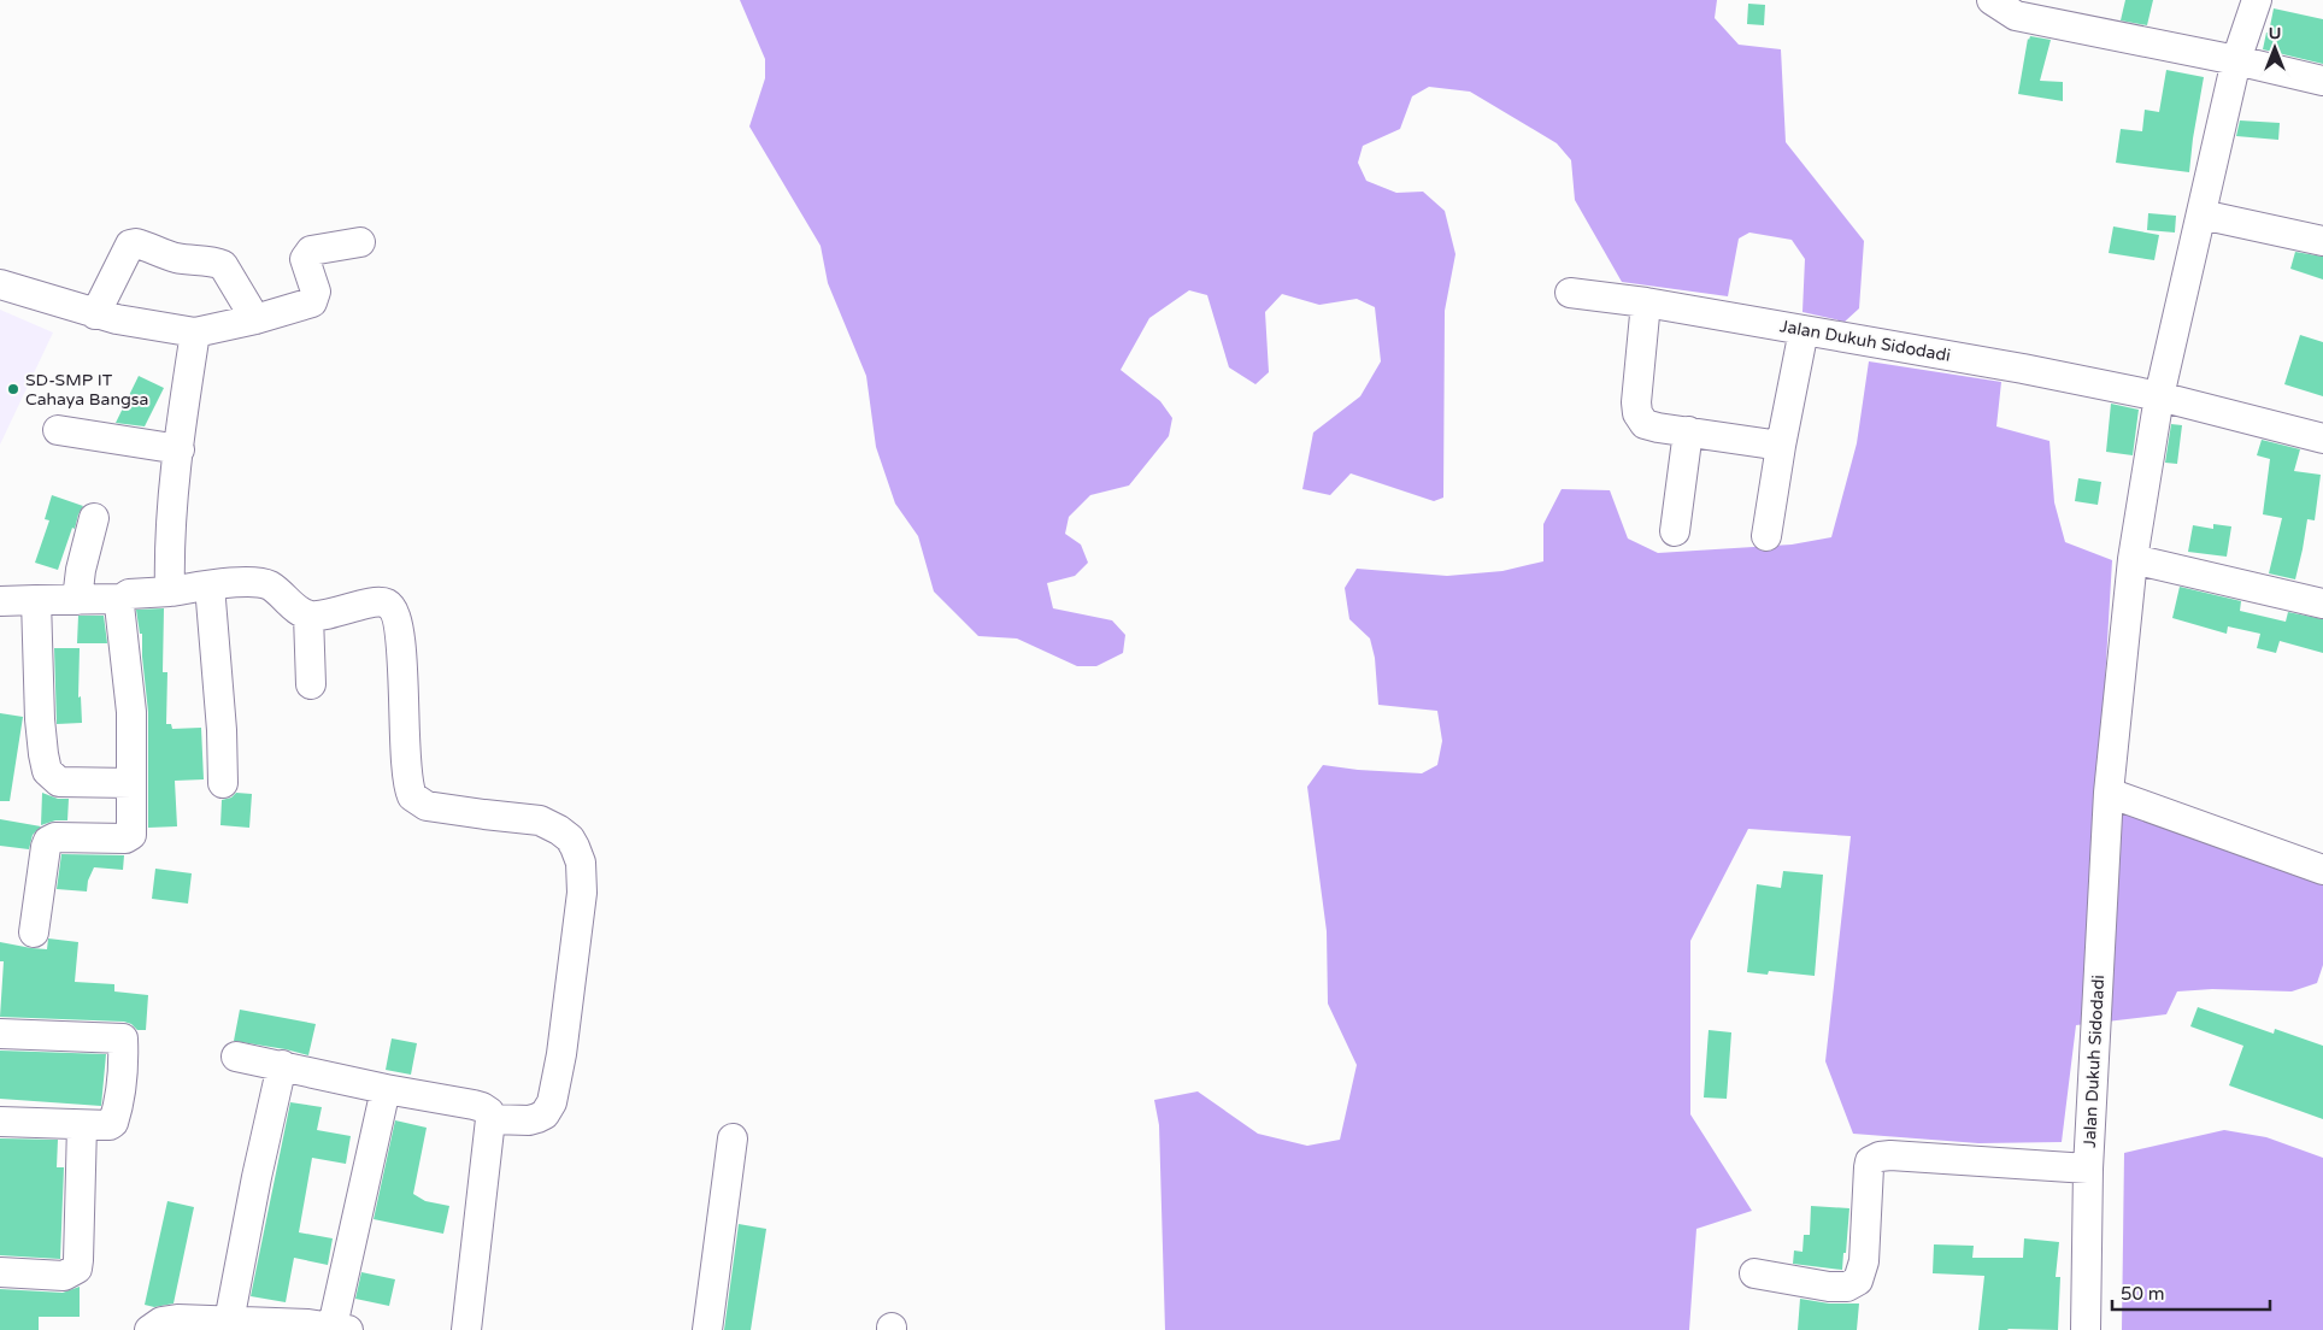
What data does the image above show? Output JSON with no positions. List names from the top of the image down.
{
  "streets": {
    "street": ["Jalan Dukuh Sidodadi"]
  },
  "places": ["SD-SMP IT Cahaya Bangsa"],
  "scale_bar": "50 m",
  "north": "top"
}
